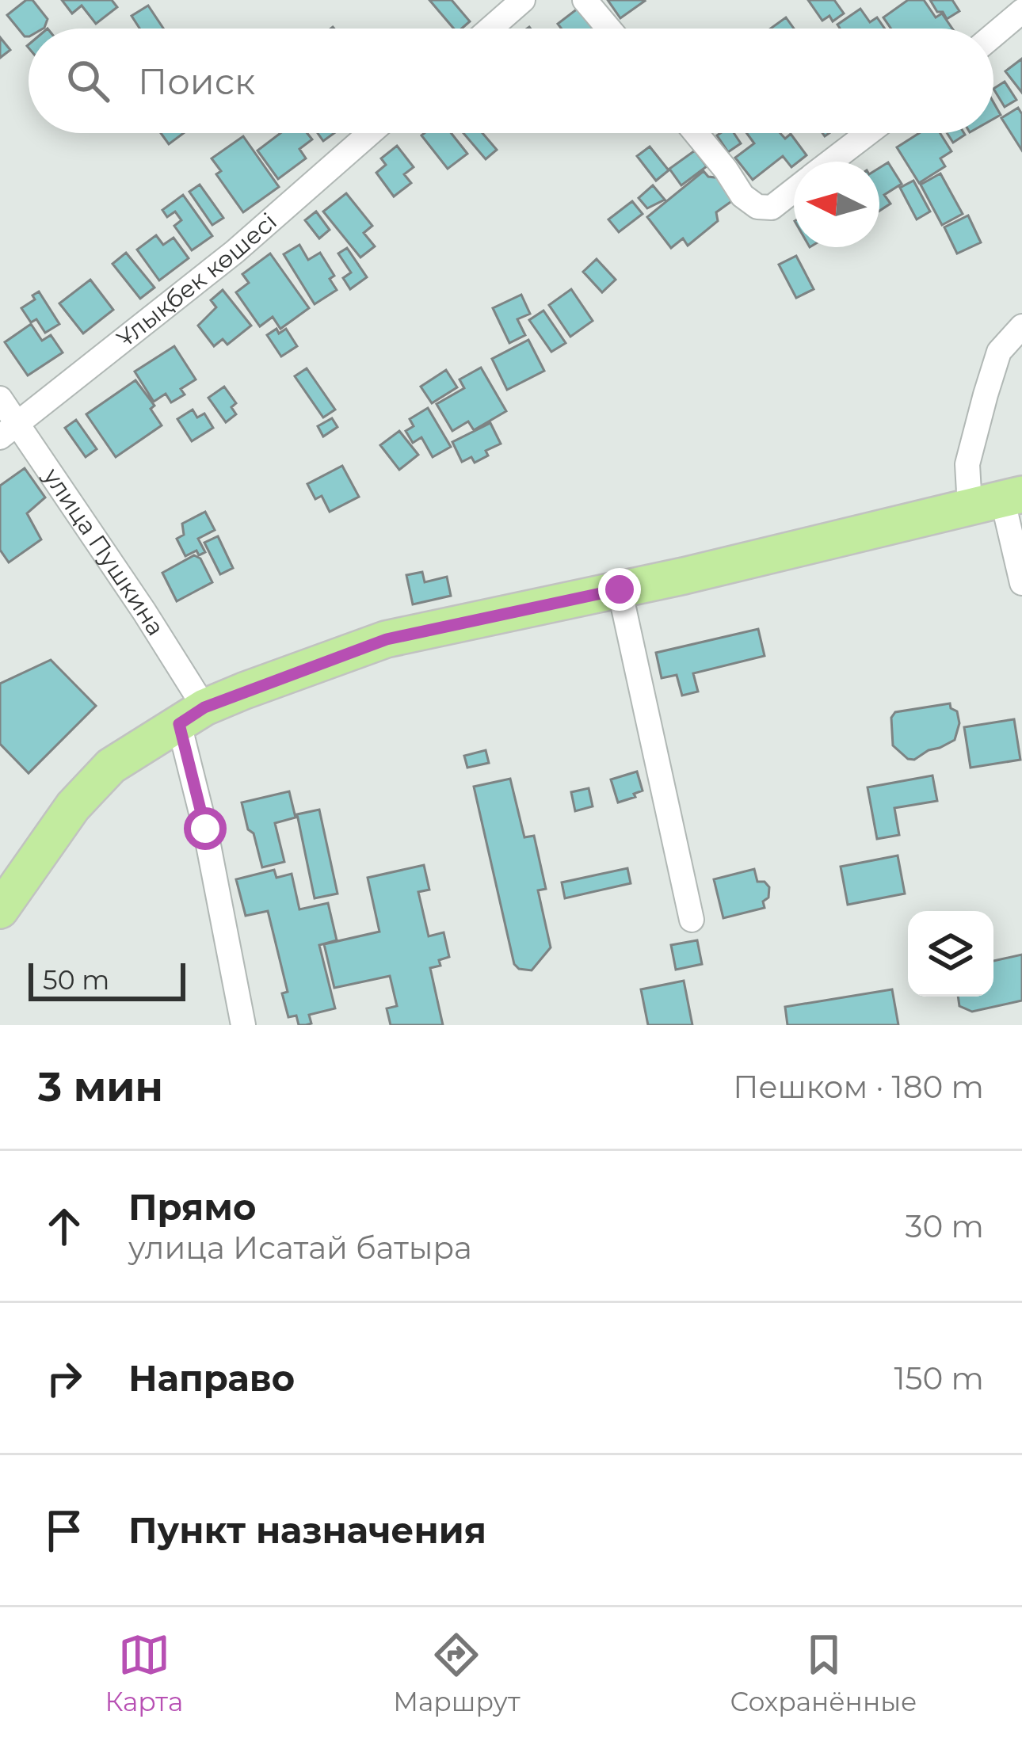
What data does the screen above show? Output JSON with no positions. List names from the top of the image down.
{
  "streets": {
    "street": ["Ұлықбек көшесі", "улица Пушкина"]
  },
  "crossings": [
    ["Ұлықбек көшесі", "улица Пушкина"]
  ],
  "scale_bar": "50 m",
  "north": "left",
  "page": {
    "search": "Поиск",
    "scale": "50 m",
    "heading": ["3 мин", "Пешком · 180 m"],
    "list": [
      ["Прямо", "улица Исатай батыра", "30 m"],
      ["Направо", "150 m"],
      "Пункт назначения"
    ],
    "nav": ["Карта", "Маршрут", "Сохранённые"]
  }
}
